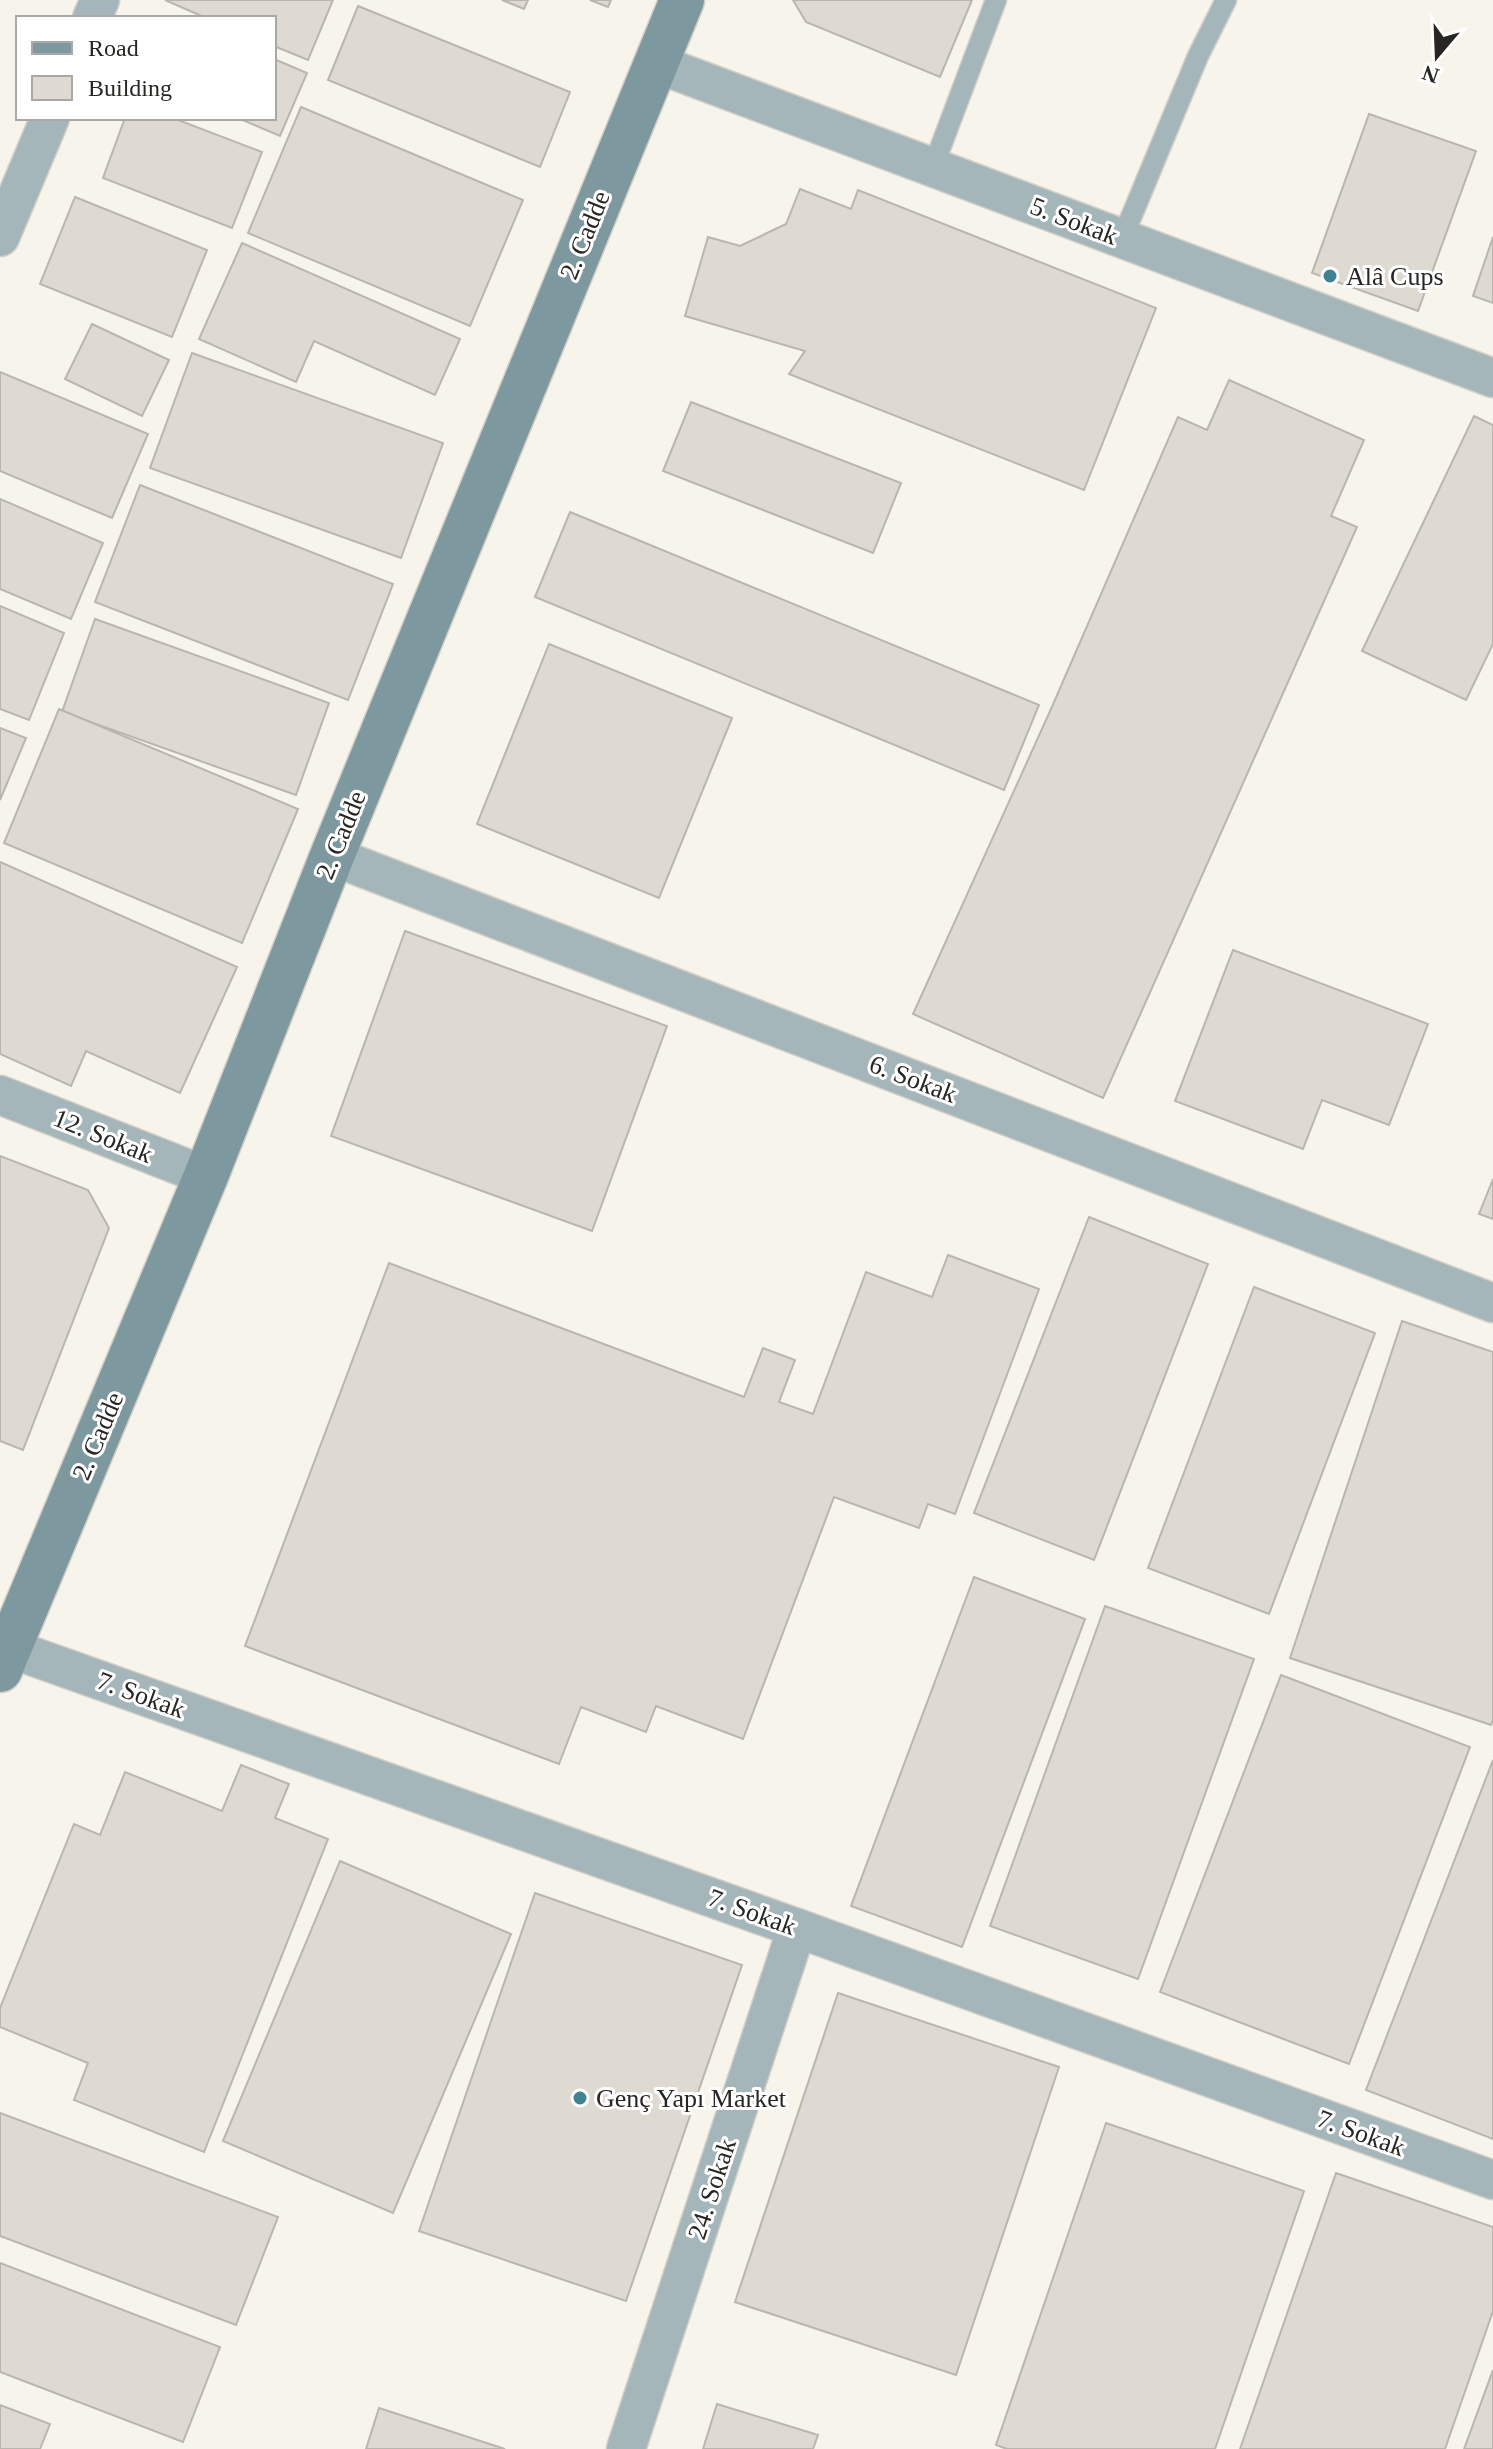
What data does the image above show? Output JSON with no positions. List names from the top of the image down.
{
  "streets": {
    "street": [
      "5. Sokak",
      "2. Cadde",
      "6. Sokak",
      "12. Sokak",
      "7. Sokak",
      "24. Sokak"
    ]
  },
  "crossings": [
    ["5. Sokak", "2. Cadde"],
    ["2. Cadde", "6. Sokak"],
    ["2. Cadde", "12. Sokak"],
    ["2. Cadde", "7. Sokak"],
    ["7. Sokak", "24. Sokak"]
  ],
  "places": ["Alâ Cups", "Genç Yapı Market"],
  "legend": ["Road", "Building"],
  "north": "bottom"
}
